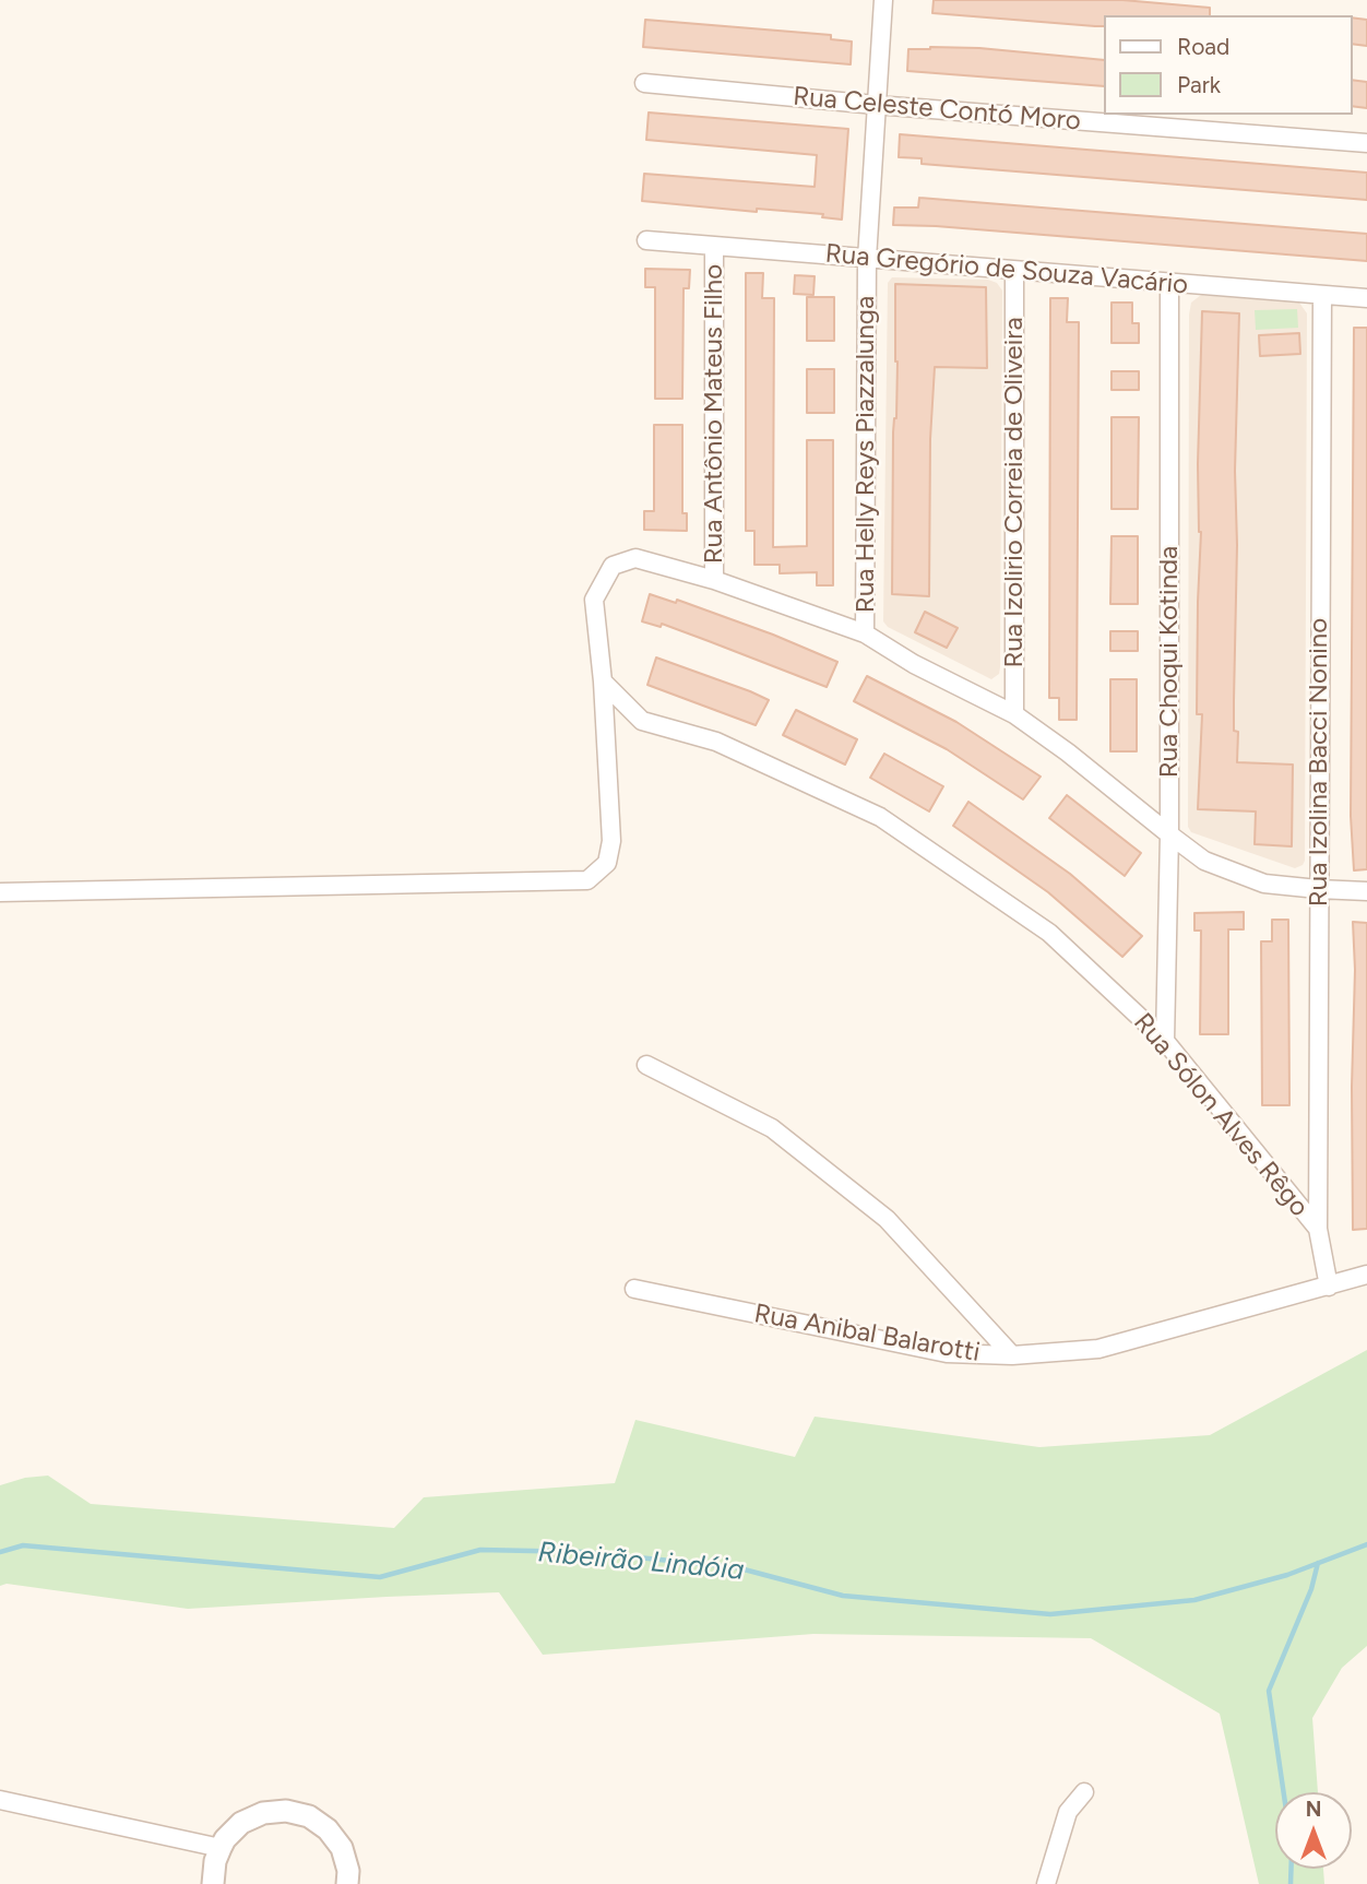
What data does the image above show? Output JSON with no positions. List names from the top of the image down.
{
  "streets": {
    "street": [
      "Rua Celeste Contó Moro",
      "Rua Gregório de Souza Vacário",
      "Rua Antônio Mateus Filho",
      "Rua Helly Reys Piazzalunga",
      "Rua Izolirio Correia de Oliveira",
      "Rua Choqui Kotinda",
      "Rua Izolina Bacci Nonino",
      "Rua Sólon Alves Rêgo",
      "Rua Anibal Balarotti"
    ]
  },
  "crossings": [
    ["Rua Celeste Contó Moro", "Rua Helly Reys Piazzalunga"],
    ["Rua Gregório de Souza Vacário", "Rua Antônio Mateus Filho"],
    ["Rua Gregório de Souza Vacário", "Rua Helly Reys Piazzalunga"],
    ["Rua Gregório de Souza Vacário", "Rua Izolirio Correia de Oliveira"],
    ["Rua Gregório de Souza Vacário", "Rua Choqui Kotinda"],
    ["Rua Gregório de Souza Vacário", "Rua Izolina Bacci Nonino"],
    ["Rua Choqui Kotinda", "Rua Sólon Alves Rêgo"],
    ["Rua Izolina Bacci Nonino", "Rua Sólon Alves Rêgo"],
    ["Rua Sólon Alves Rêgo", "Rua Anibal Balarotti"]
  ],
  "water": ["Ribeirão Lindóia"],
  "legend": ["Road", "Park"],
  "north": "top"
}
